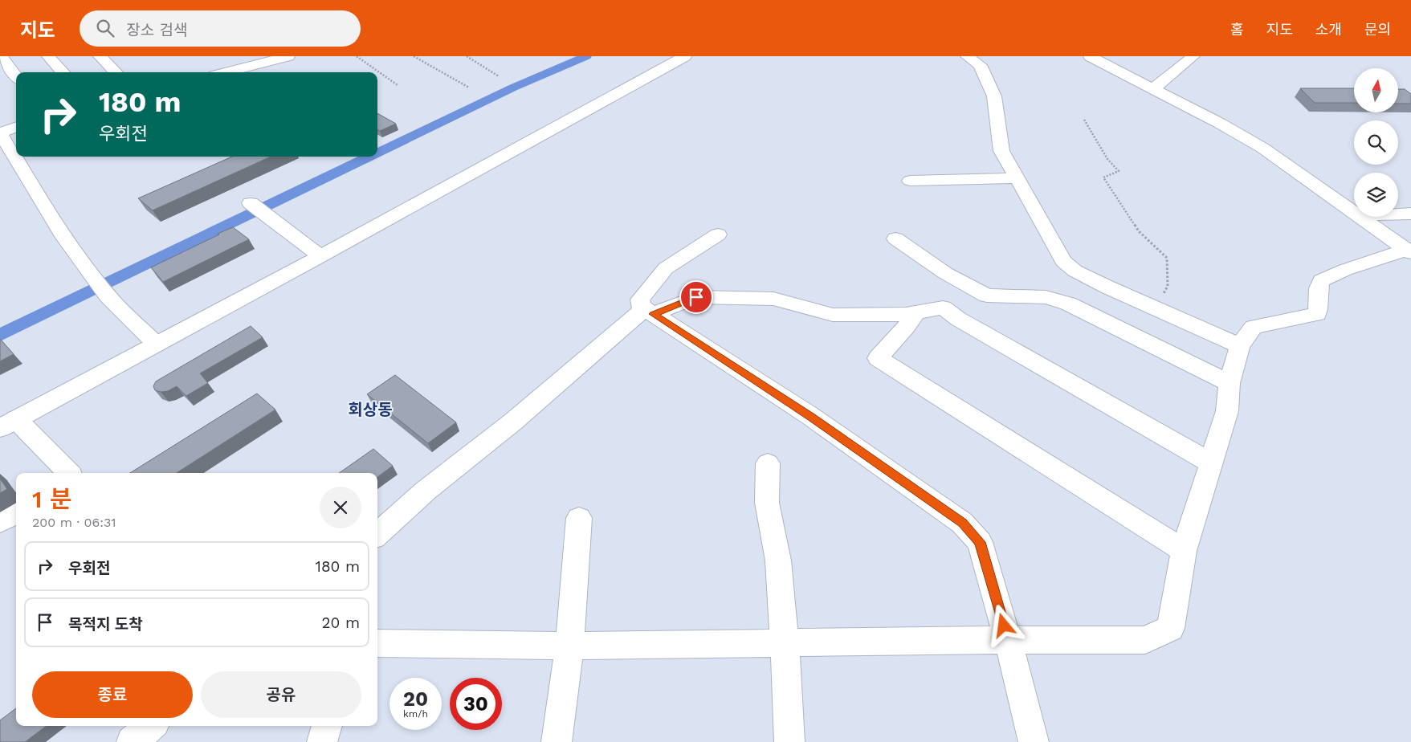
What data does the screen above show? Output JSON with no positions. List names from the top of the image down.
{
  "districts": ["회상동"],
  "north": "top",
  "page": {
    "header": "지도",
    "search": "장소 검색",
    "nav": [
      "홈",
      "지도",
      "소개",
      "문의"
    ],
    "turn": ["180 m", "우회전"],
    "heading": ["1 분", "200 m · 06:31"],
    "list": [
      {
        "name": "우회전",
        "value": "180 m"
      },
      {
        "name": "목적지 도착",
        "value": "20 m"
      }
    ],
    "buttons": ["종료", "공유"],
    "speed": "20 km/h",
    "limit": "30"
  }
}
